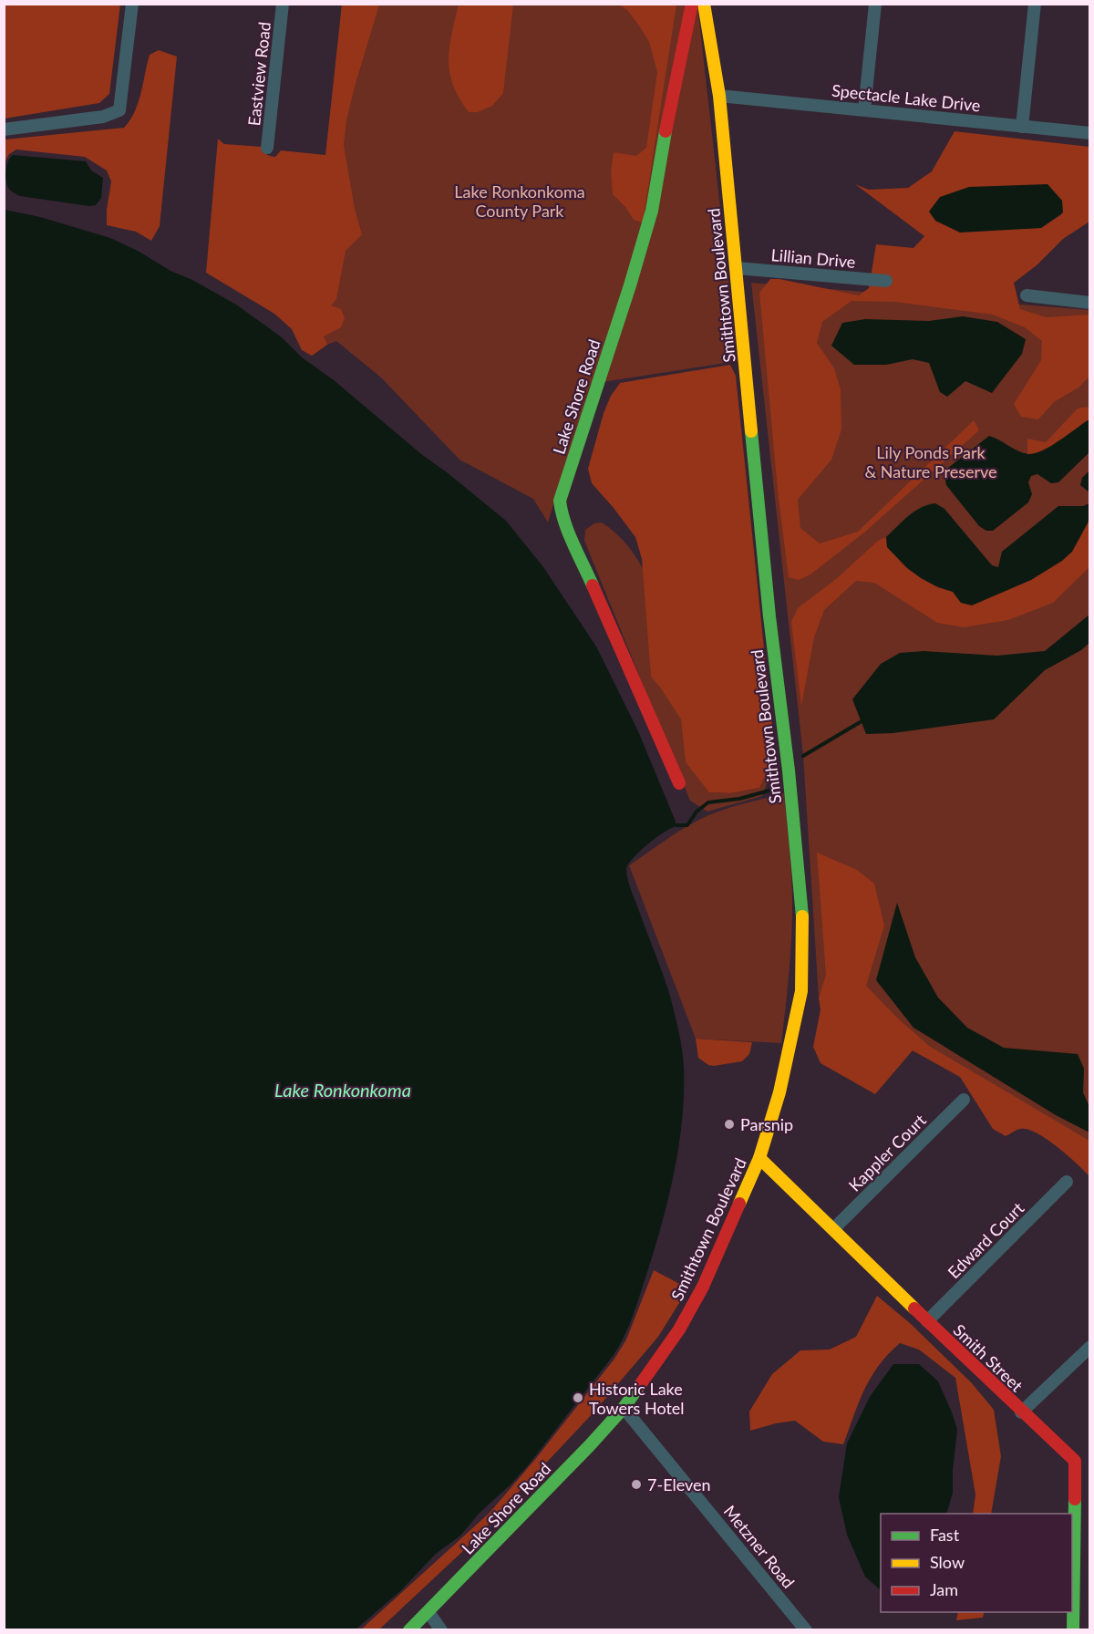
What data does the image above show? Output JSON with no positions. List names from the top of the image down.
{
  "streets": {
    "main road": ["Smithtown Boulevard", "Lake Shore Road", "Smith Street"],
    "street": [
      "Eastview Road",
      "Spectacle Lake Drive",
      "Lillian Drive",
      "Kappler Court",
      "Edward Court",
      "Metzner Road"
    ]
  },
  "crossings": [
    ["Spectacle Lake Drive", "Smithtown Boulevard"],
    ["Lillian Drive", "Smithtown Boulevard"],
    ["Smithtown Boulevard", "Lake Shore Road"],
    ["Smithtown Boulevard", "Smith Street"],
    ["Smithtown Boulevard", "Metzner Road"],
    ["Lake Shore Road", "Metzner Road"],
    ["Kappler Court", "Smith Street"],
    ["Edward Court", "Smith Street"]
  ],
  "water": ["Lake Ronkonkoma"],
  "parks": ["Lake Ronkonkoma County Park", "Lily Ponds Park & Nature Preserve"],
  "places": ["Parsnip", "Historic Lake Towers Hotel", "7-Eleven"],
  "legend": ["Fast", "Slow", "Jam"]
}
